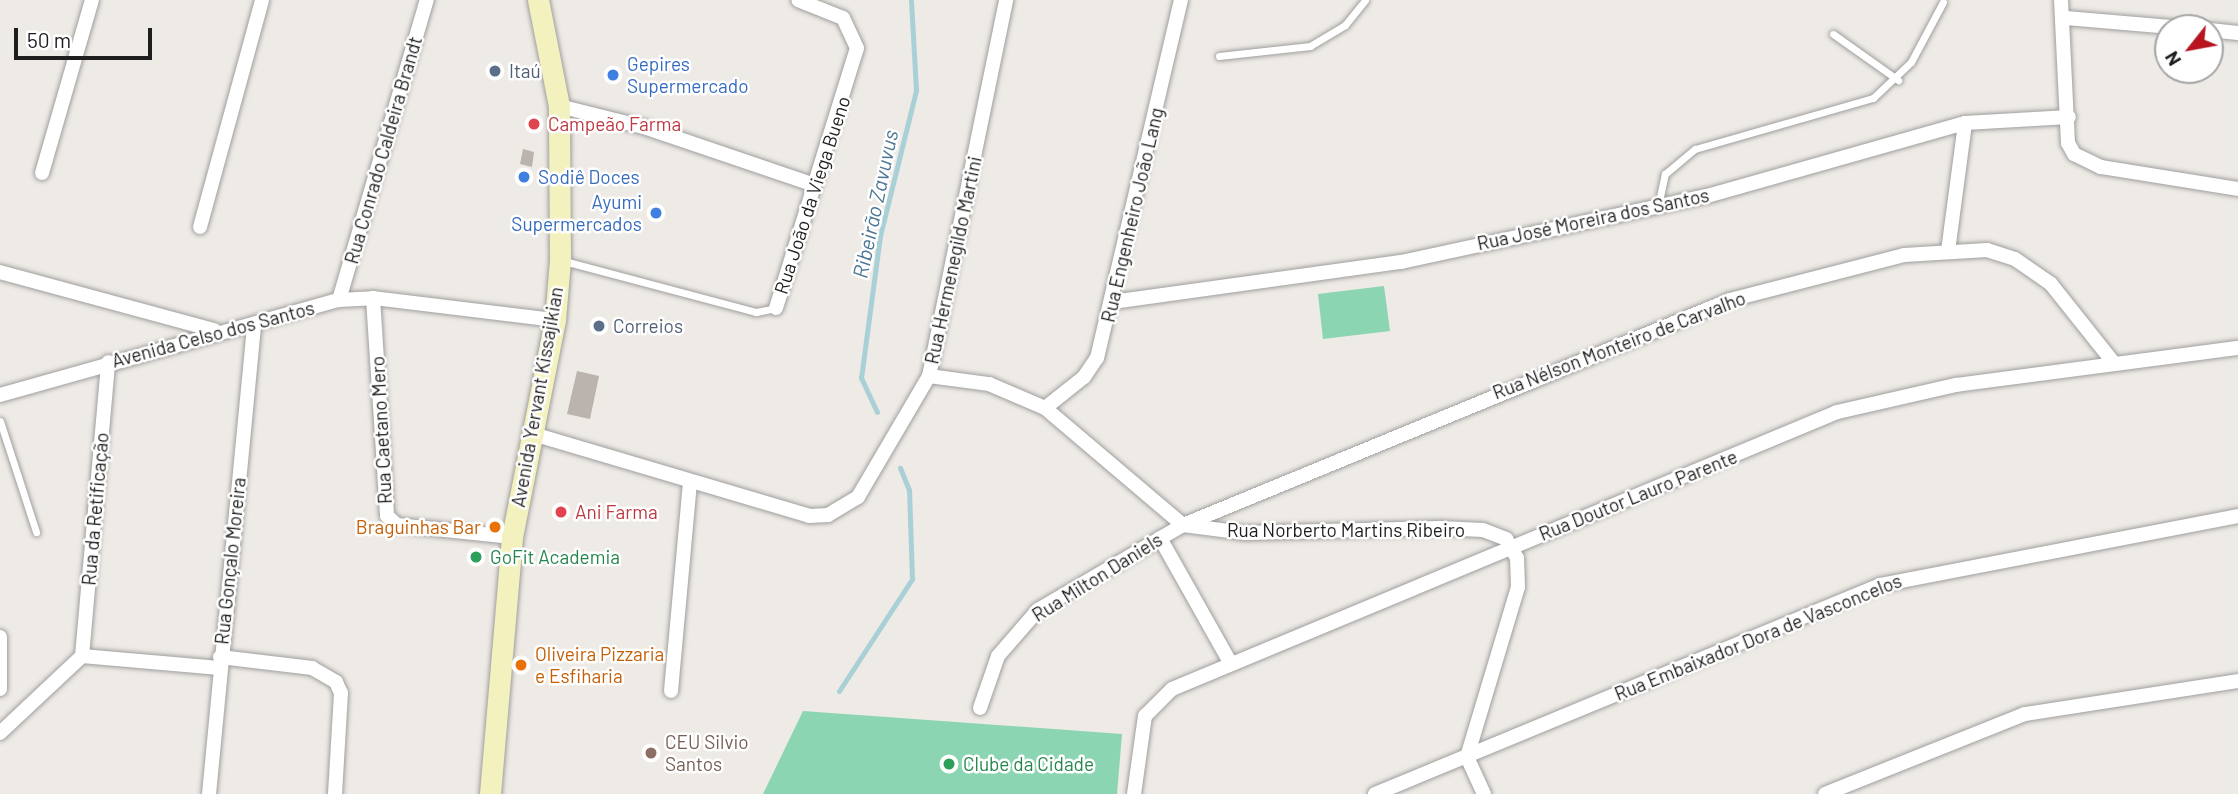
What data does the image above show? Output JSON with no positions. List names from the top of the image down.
{
  "streets": {
    "main road": ["Avenida Yervant Kissajikian"],
    "street": [
      "Rua Conrado Caldeira Brandt",
      "Rua João da Viega Bueno",
      "Rua Engenheiro João Lang",
      "Rua José Moreira dos Santos",
      "Rua Hermenegildo Martini",
      "Avenida Celso dos Santos",
      "Rua Nélson Monteiro de Carvalho",
      "Rua Caetano Mero",
      "Rua Doutor Lauro Parente",
      "Rua da Retificação",
      "Rua Norberto Martins Ribeiro",
      "Rua Gonçalo Moreira",
      "Rua Milton Daniels",
      "Rua Embaixador Dora de Vasconcelos"
    ]
  },
  "crossings": [
    ["Rua Conrado Caldeira Brandt", "Avenida Celso dos Santos"],
    ["Rua João da Viega Bueno", "Avenida Yervant Kissajikian"],
    ["Rua Engenheiro João Lang", "Rua José Moreira dos Santos"],
    ["Rua Hermenegildo Martini", "Avenida Yervant Kissajikian"],
    ["Avenida Celso dos Santos", "Avenida Yervant Kissajikian"],
    ["Avenida Celso dos Santos", "Rua Caetano Mero"],
    ["Avenida Celso dos Santos", "Rua da Retificação"],
    ["Avenida Celso dos Santos", "Rua Gonçalo Moreira"],
    ["Rua Nélson Monteiro de Carvalho", "Rua Doutor Lauro Parente"],
    ["Rua Nélson Monteiro de Carvalho", "Rua Norberto Martins Ribeiro"],
    ["Rua Nélson Monteiro de Carvalho", "Rua Milton Daniels"],
    ["Avenida Yervant Kissajikian", "Rua Caetano Mero"],
    ["Rua Doutor Lauro Parente", "Rua Norberto Martins Ribeiro"],
    ["Rua Norberto Martins Ribeiro", "Rua Milton Daniels"]
  ],
  "water": ["Ribeirão Zavuvus"],
  "places": [
    "Itaú",
    "Gepires Supermercado",
    "Campeão Farma",
    "Sodiê Doces",
    "Ayumi Supermercados",
    "Correios",
    "Ani Farma",
    "Braguinhas Bar",
    "GoFit Academia",
    "Oliveira Pizzaria e Esfiharia",
    "CEU Silvio Santos",
    "Clube da Cidade"
  ],
  "scale_bar": "50 m",
  "north": "bottom left"
}
